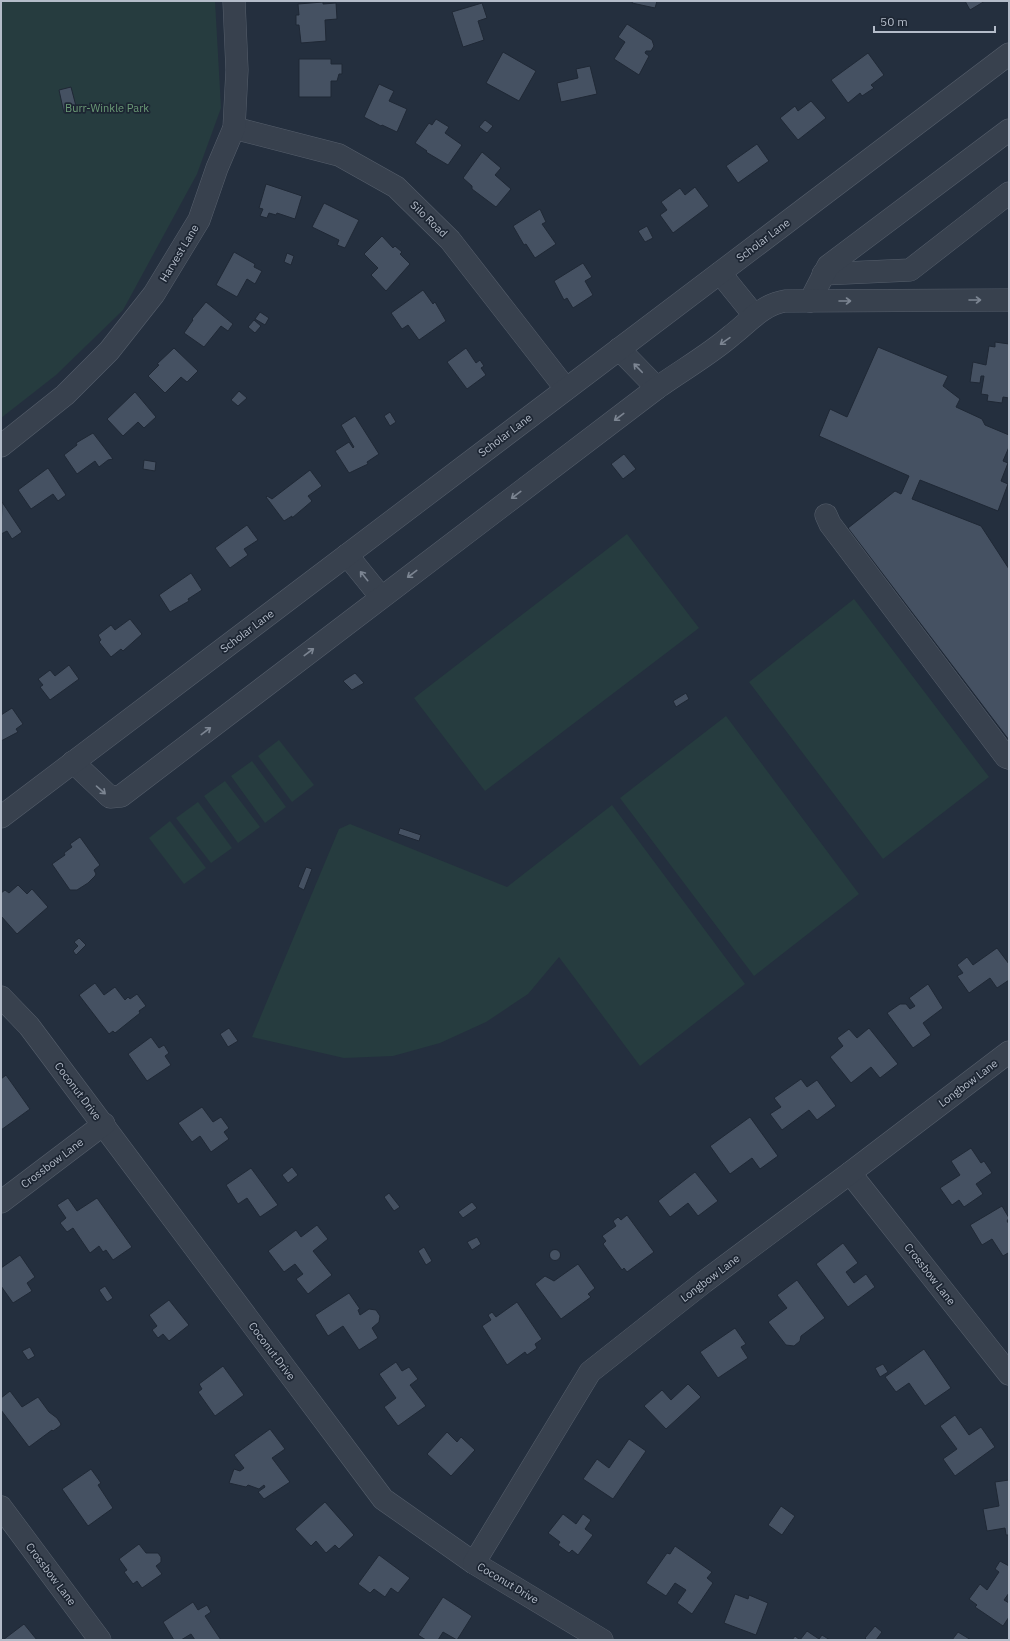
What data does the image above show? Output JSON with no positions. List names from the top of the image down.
{
  "streets": {
    "street": [
      "Silo Road",
      "Scholar Lane",
      "Harvest Lane",
      "Longbow Lane",
      "Coconut Drive",
      "Crossbow Lane"
    ]
  },
  "crossings": [
    ["Silo Road", "Scholar Lane"],
    ["Silo Road", "Harvest Lane"],
    ["Longbow Lane", "Coconut Drive"],
    ["Longbow Lane", "Crossbow Lane"],
    ["Coconut Drive", "Crossbow Lane"]
  ],
  "parks": ["Burr-Winkle Park"],
  "scale_bar": "50 m"
}
